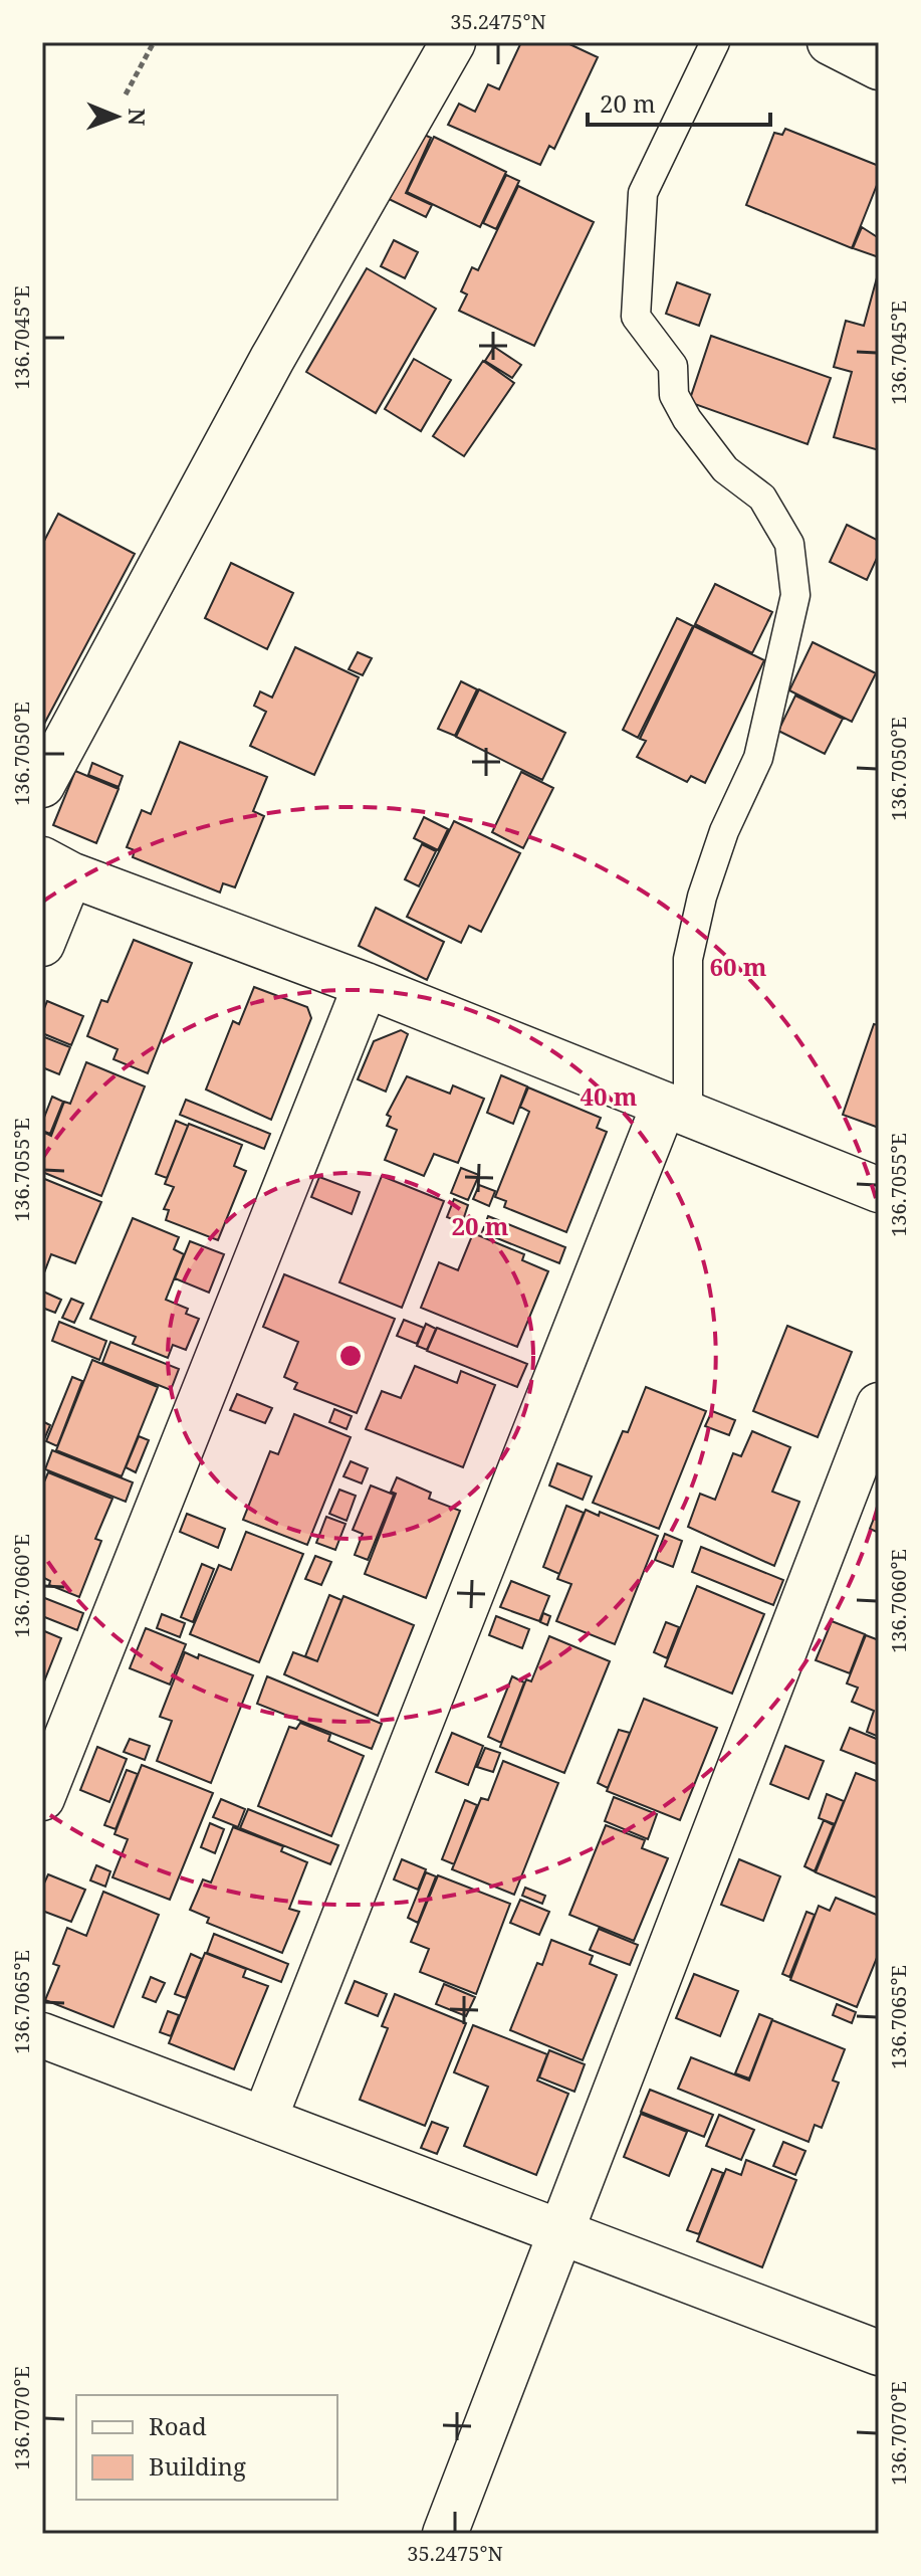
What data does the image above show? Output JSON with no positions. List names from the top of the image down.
{
  "legend": ["Road", "Building"],
  "scale_bar": "20 m",
  "north": "right",
  "coordinates": [
    "35.2475°N",
    "136.7045°E",
    "136.7050°E",
    "136.7055°E",
    "136.7060°E",
    "136.7065°E",
    "136.7070°E"
  ],
  "rings": ["60 m", "40 m", "20 m"]
}
